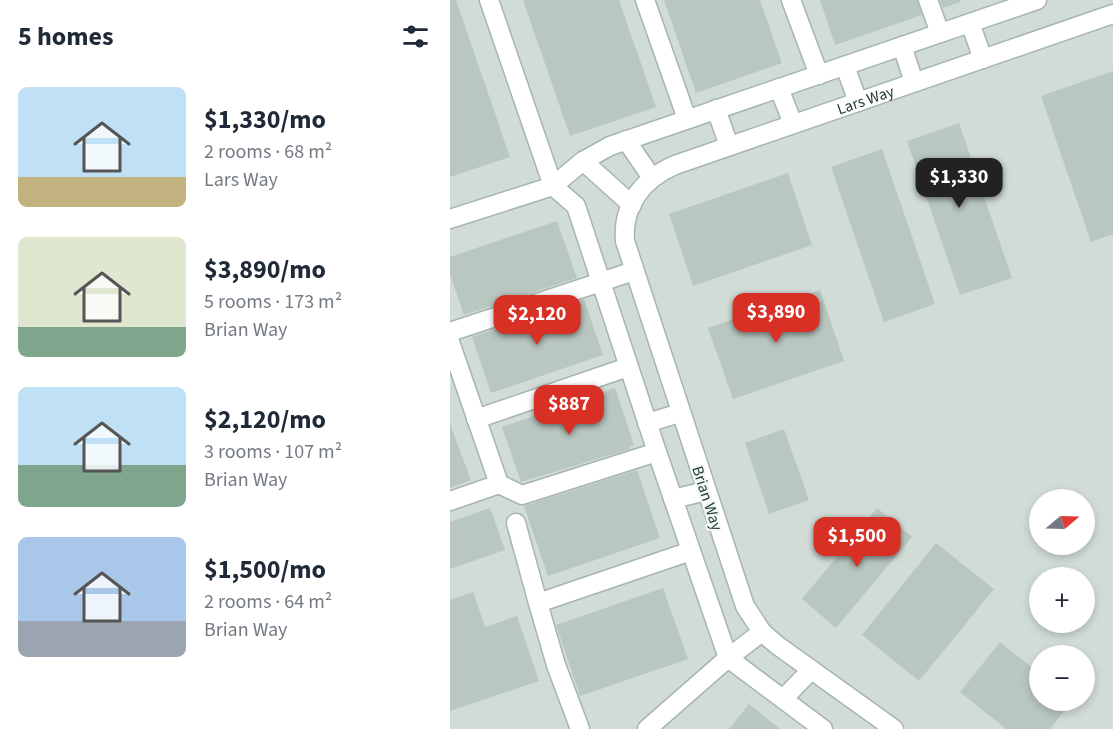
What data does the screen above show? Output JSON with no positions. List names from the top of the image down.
{
  "streets": {
    "street": ["Lars Way", "Brian Way"]
  },
  "crossings": [
    ["Lars Way", "Brian Way"]
  ],
  "north": "right",
  "page": {
    "heading": "5 homes",
    "list": [
      {
        "name": "$1,330/mo",
        "note": "2 rooms · 68 m² · Lars Way"
      },
      {
        "name": "$3,890/mo",
        "note": "5 rooms · 173 m² · Brian Way"
      },
      {
        "name": "$2,120/mo",
        "note": "3 rooms · 107 m² · Brian Way"
      },
      {
        "name": "$1,500/mo",
        "note": "2 rooms · 64 m² · Brian Way"
      }
    ],
    "price": [
      "$1,330",
      "$3,890",
      "$2,120",
      "$887",
      "$1,500"
    ],
    "map_buttons": ["+", "−"]
  }
}
